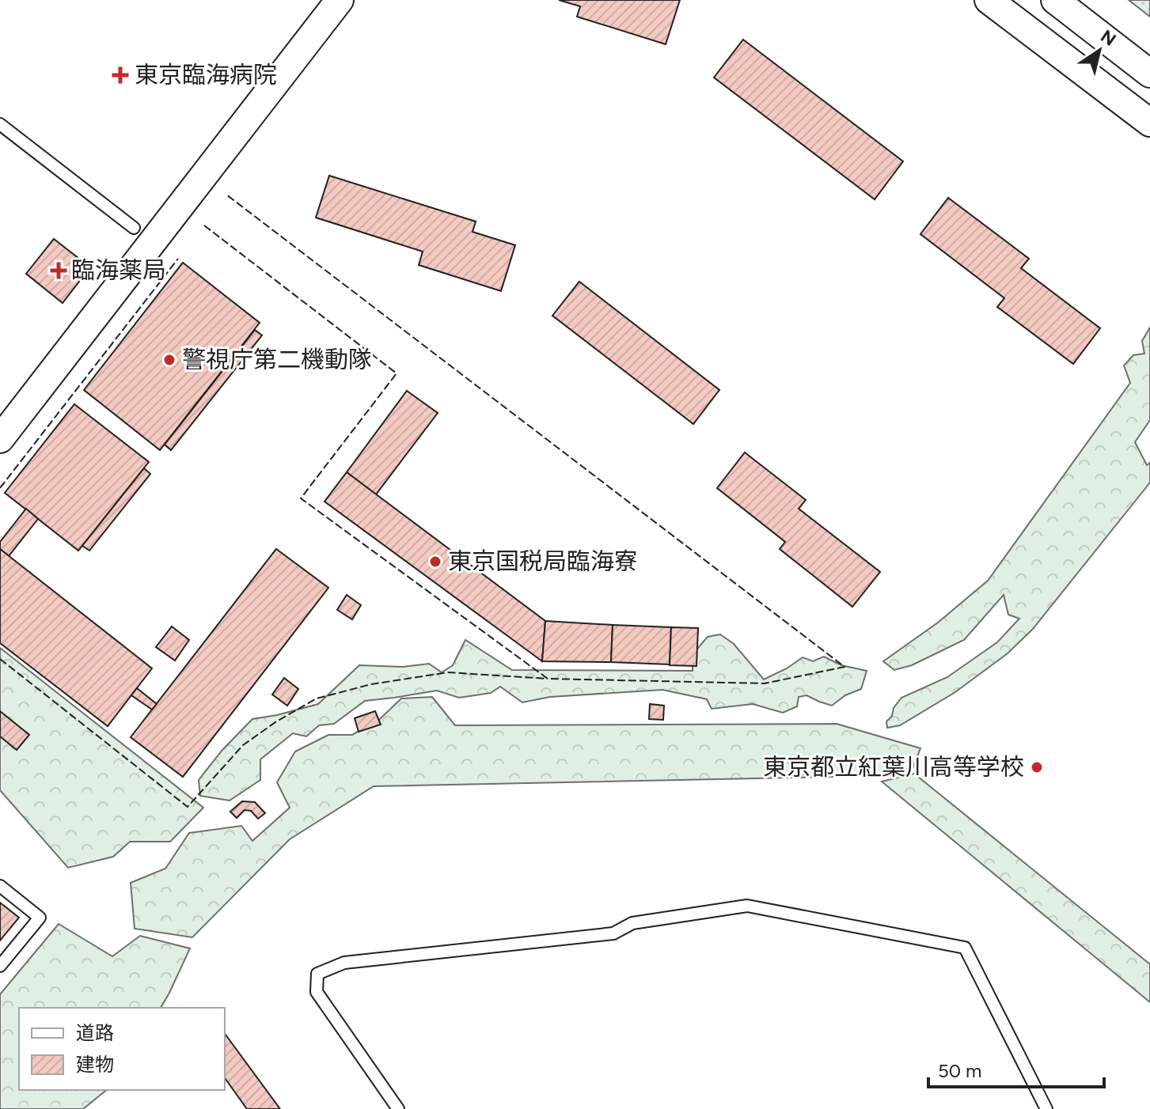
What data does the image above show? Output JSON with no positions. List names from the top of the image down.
{
  "places": {
    "health": ["東京臨海病院", "臨海薬局"],
    "other": ["警視庁第二機動隊", "東京国税局臨海寮", "東京都立紅葉川高等学校"]
  },
  "legend": ["道路", "建物"],
  "scale_bar": "50 m",
  "north": "top right"
}
